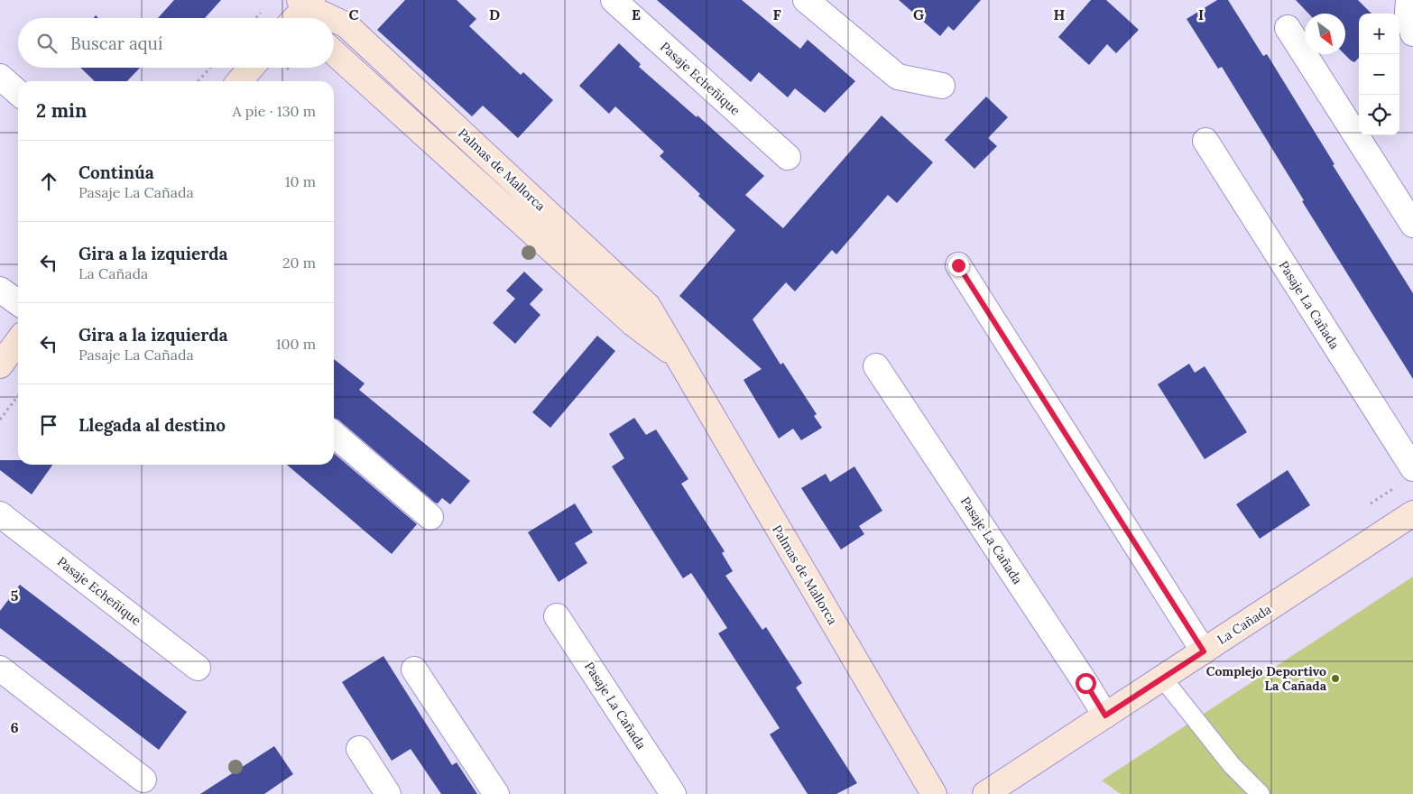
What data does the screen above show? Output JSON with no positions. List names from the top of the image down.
{
  "streets": {
    "street": [
      "Pasaje Echeñique",
      "Palmas de Mallorca",
      "Pasaje La Cañada",
      "La Cañada"
    ]
  },
  "crossings": [
    ["Pasaje La Cañada", "La Cañada"]
  ],
  "places": ["Complejo Deportivo La Cañada"],
  "north": "bottom right",
  "page": {
    "map_buttons": ["+", "−"],
    "search": "Buscar aquí",
    "heading": ["2 min", "A pie · 130 m"],
    "list": [
      ["Continúa", "Pasaje La Cañada", "10 m"],
      ["Gira a la izquierda", "La Cañada", "20 m"],
      ["Gira a la izquierda", "Pasaje La Cañada", "100 m"],
      "Llegada al destino"
    ]
  },
  "grid": {
    "columns": [
      "C",
      "D",
      "E",
      "F",
      "G",
      "H",
      "I"
    ],
    "rows": ["5", "6"]
  }
}
